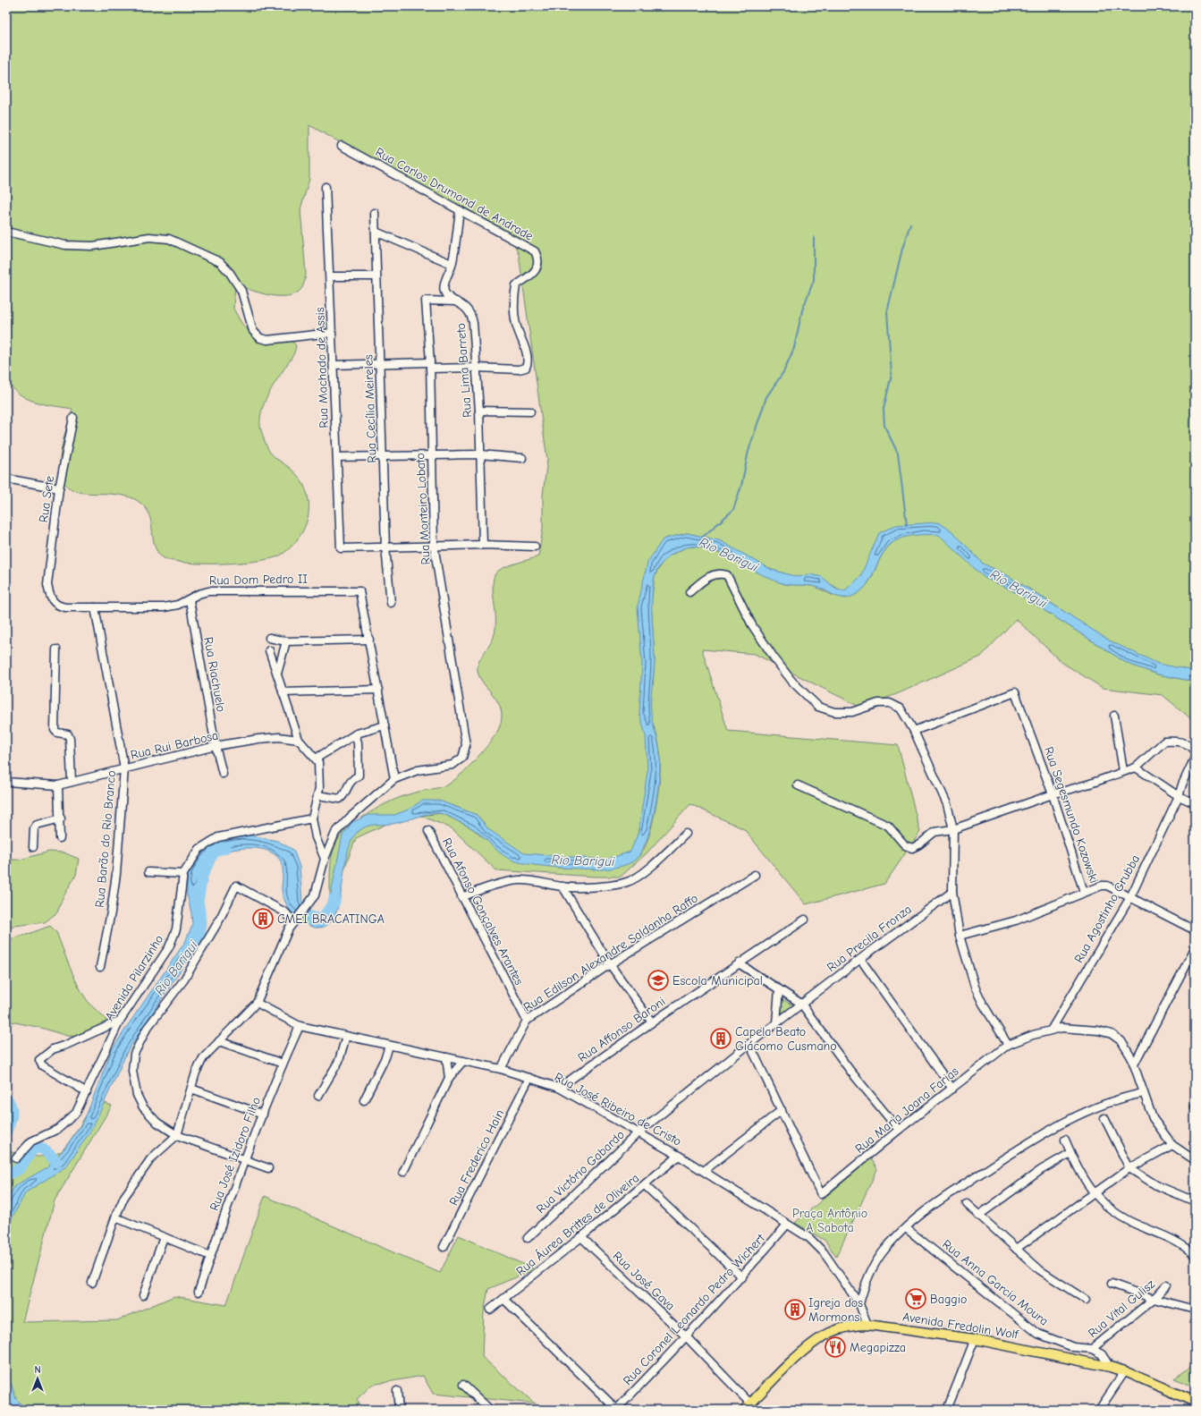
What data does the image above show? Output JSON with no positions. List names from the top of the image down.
{
  "streets": {
    "main road": ["Avenida Fredolin Wolf"],
    "street": [
      "Rua Carlos Drumond de Andrade",
      "Rua Machado de Assis",
      "Rua Lima Barreto",
      "Rua Cecília Meireles",
      "Rua Sete",
      "Rua Monteiro Lobato",
      "Rua Dom Pedro II",
      "Rua Riachuelo",
      "Rua Rui Barbosa",
      "Rua Segesmundo Kozowski",
      "Rua Barão do Rio Branco",
      "Rua Agostinho Grubba",
      "Rua Afonso Gonçalves Arantes",
      "Rua Precila Fronza",
      "Rua Edilson Alexandre Saldanha Raffo",
      "Avenida Pilarzinho",
      "Rua Affonso Baroni",
      "Rua José Ribeiro de Cristo",
      "Rua Maria Joana Farias",
      "Rua José Izidoro Filho",
      "Rua Frederico Hain",
      "Rua Victório Gabardo",
      "Rua Áurea Brittes de Oliveira",
      "Rua José Gava",
      "Rua Anna Garcia Moura",
      "Rua Vital Gulisz",
      "Rua Coronel Leonardo Pedro Wichert"
    ]
  },
  "crossings": [
    ["Rua Carlos Drumond de Andrade", "Rua Lima Barreto"],
    ["Rua Machado de Assis", "Rua Cecília Meireles"],
    ["Rua Lima Barreto", "Rua Monteiro Lobato"],
    ["Rua Sete", "Rua Dom Pedro II"],
    ["Rua Dom Pedro II", "Rua Riachuelo"],
    ["Rua Dom Pedro II", "Rua Barão do Rio Branco"],
    ["Rua Riachuelo", "Rua Rui Barbosa"],
    ["Rua Rui Barbosa", "Rua Barão do Rio Branco"],
    ["Rua Segesmundo Kozowski", "Rua Agostinho Grubba"],
    ["Rua Agostinho Grubba", "Rua Maria Joana Farias"],
    ["Rua Afonso Gonçalves Arantes", "Rua Edilson Alexandre Saldanha Raffo"],
    ["Rua Precila Fronza", "Rua Victório Gabardo"],
    ["Rua Edilson Alexandre Saldanha Raffo", "Rua José Ribeiro de Cristo"],
    ["Rua Affonso Baroni", "Rua José Ribeiro de Cristo"],
    ["Rua José Ribeiro de Cristo", "Rua José Izidoro Filho"],
    ["Rua José Ribeiro de Cristo", "Rua Frederico Hain"],
    ["Rua José Ribeiro de Cristo", "Rua Victório Gabardo"],
    ["Rua José Ribeiro de Cristo", "Rua Áurea Brittes de Oliveira"],
    ["Rua José Ribeiro de Cristo", "Rua Coronel Leonardo Pedro Wichert"],
    ["Rua José Ribeiro de Cristo", "Avenida Fredolin Wolf"],
    ["Rua Áurea Brittes de Oliveira", "Rua José Gava"],
    ["Rua José Gava", "Rua Coronel Leonardo Pedro Wichert"],
    ["Rua José Gava", "Avenida Fredolin Wolf"],
    ["Rua Anna Garcia Moura", "Rua Vital Gulisz"]
  ],
  "water": ["Rio Barigui"],
  "parks": ["Praça Antônio A Sabota"],
  "places": {
    "building": ["CMEI BRACATINGA", "Capela Beato Giácomo Cusmano", "Igreja dos Mormons"],
    "school or university": ["Escola Municipal"],
    "supermarket": ["Baggio"],
    "restaurant": ["Megapizza"]
  },
  "north": "top"
}
